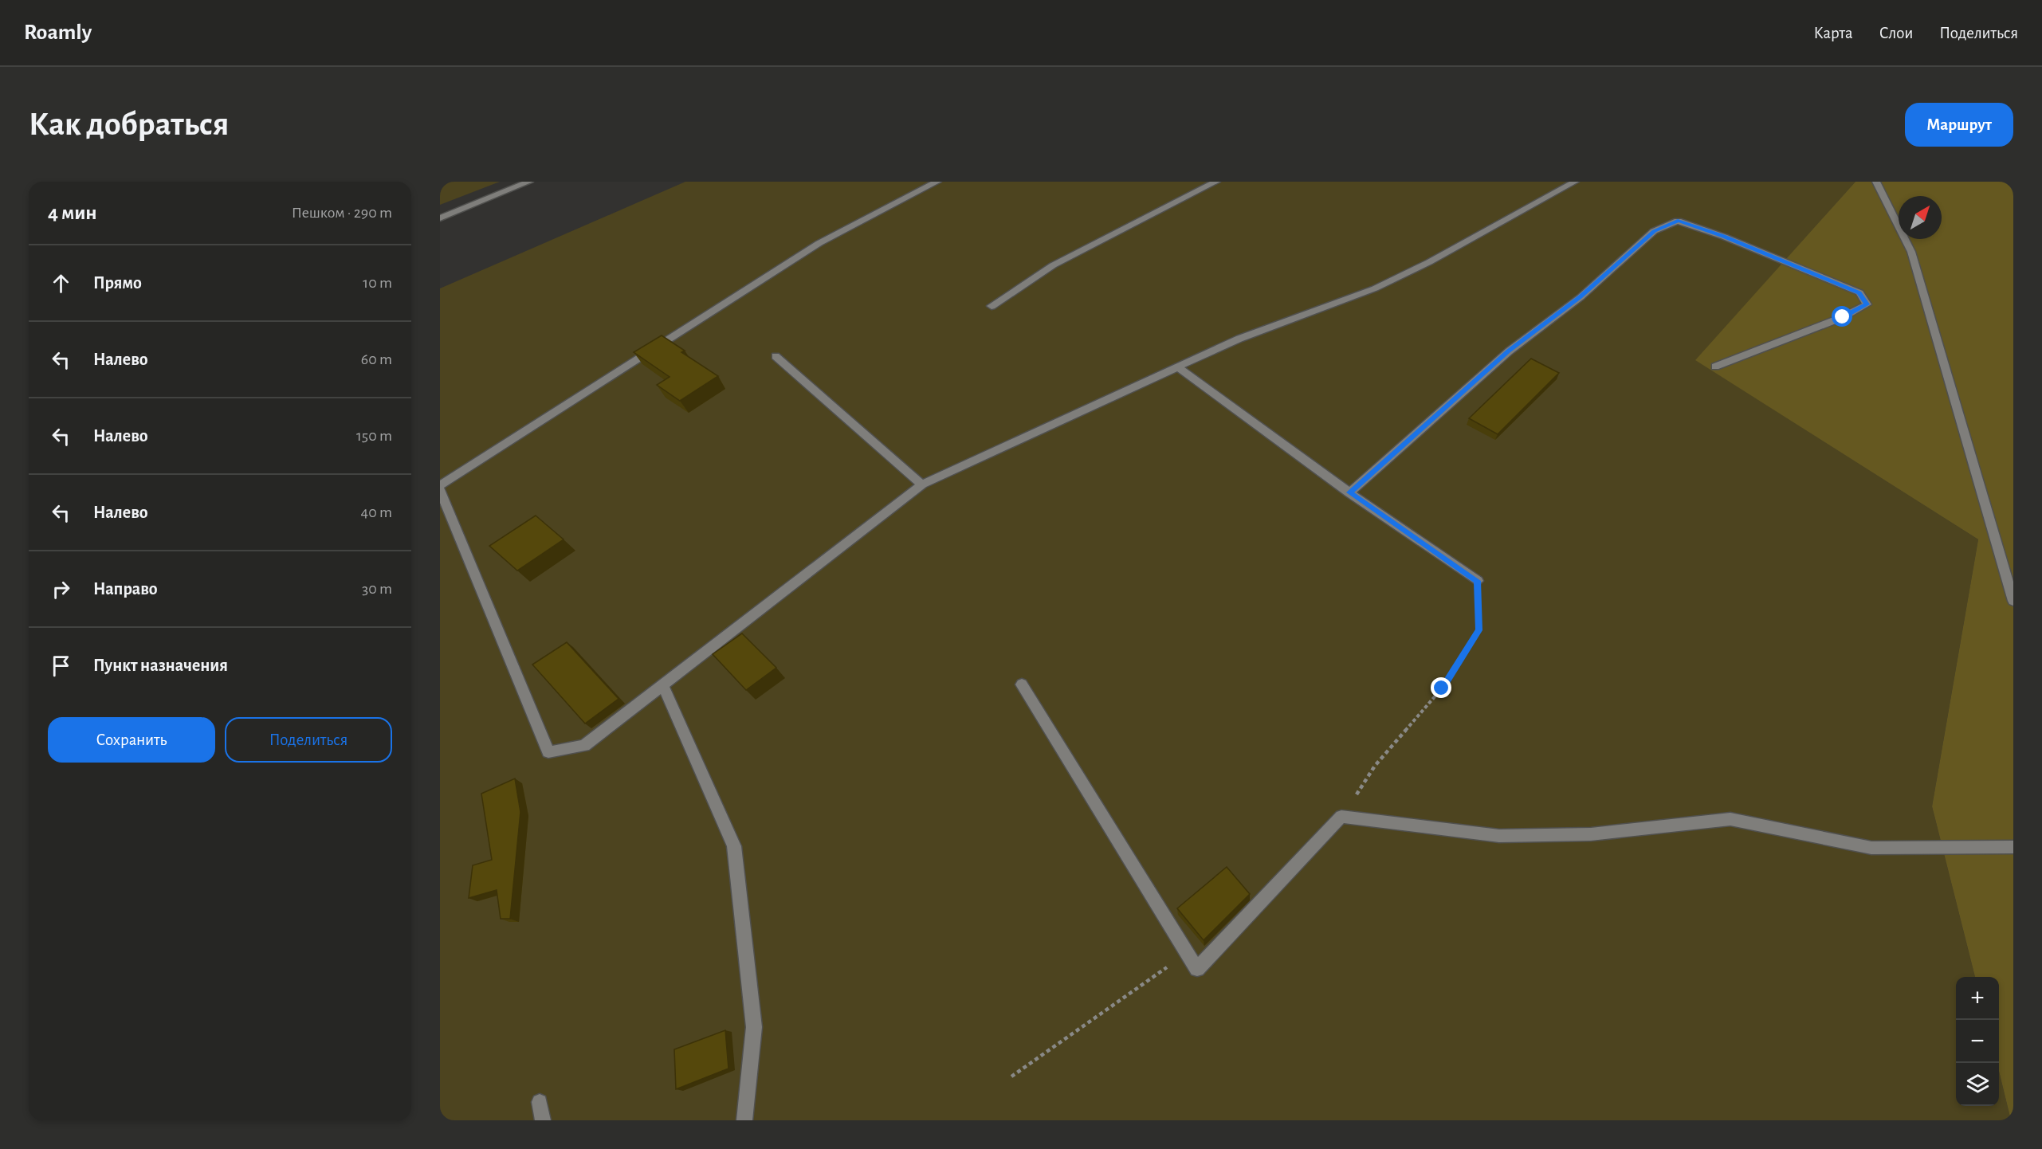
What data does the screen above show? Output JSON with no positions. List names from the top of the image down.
{
  "north": "top right",
  "page": {
    "header": "Roamly",
    "nav": ["Карта", "Слои", "Поделиться"],
    "buttons": [
      "Маршрут",
      ["Сохранить", "Поделиться"]
    ],
    "title": "Как добраться",
    "heading": ["4 мин", "Пешком · 290 m"],
    "list": [
      ["Прямо", "10 m"],
      ["Налево", "60 m"],
      ["Налево", "150 m"],
      ["Налево", "40 m"],
      ["Направо", "30 m"],
      "Пункт назначения"
    ],
    "map_buttons": ["+", "−"]
  }
}
